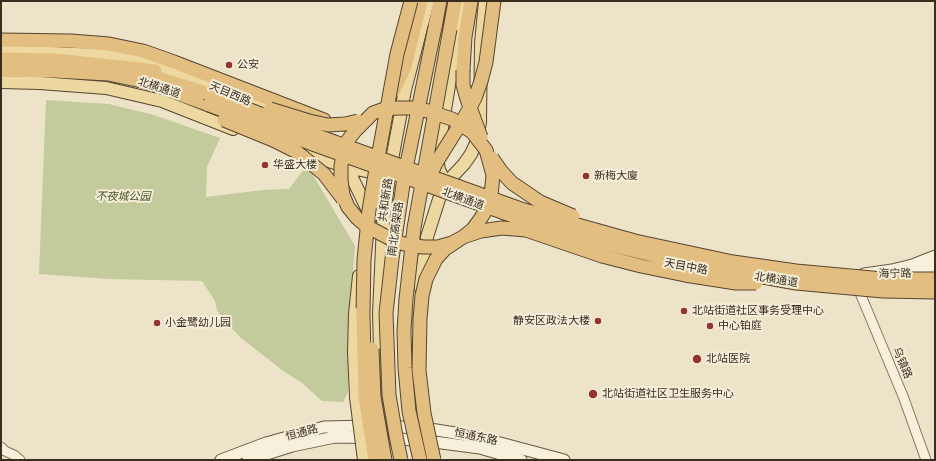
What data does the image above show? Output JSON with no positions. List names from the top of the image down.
{
  "streets": {
    "highway": ["北横通道", "南北高架路"],
    "main road": [
      "天目西路",
      "共和新路",
      "天目中路",
      "海宁路",
      "恒通路",
      "恒通东路"
    ],
    "street": ["乌镇路"]
  },
  "crossings": [
    ["天目西路", "共和新路"],
    ["天目西路", "天目中路"],
    ["共和新路", "恒通路"],
    ["共和新路", "恒通东路"],
    ["天目中路", "海宁路"],
    ["天目中路", "乌镇路"],
    ["海宁路", "乌镇路"],
    ["恒通路", "恒通东路"]
  ],
  "parks": ["不夜城公园"],
  "places": [
    "公安",
    "华盛大楼",
    "新梅大廈",
    "北站街道社区事务受理中心",
    "静安区政法大楼",
    "小金鹭幼儿园",
    "中心铂庭",
    "北站医院",
    "北站街道社区卫生服务中心"
  ]
}
